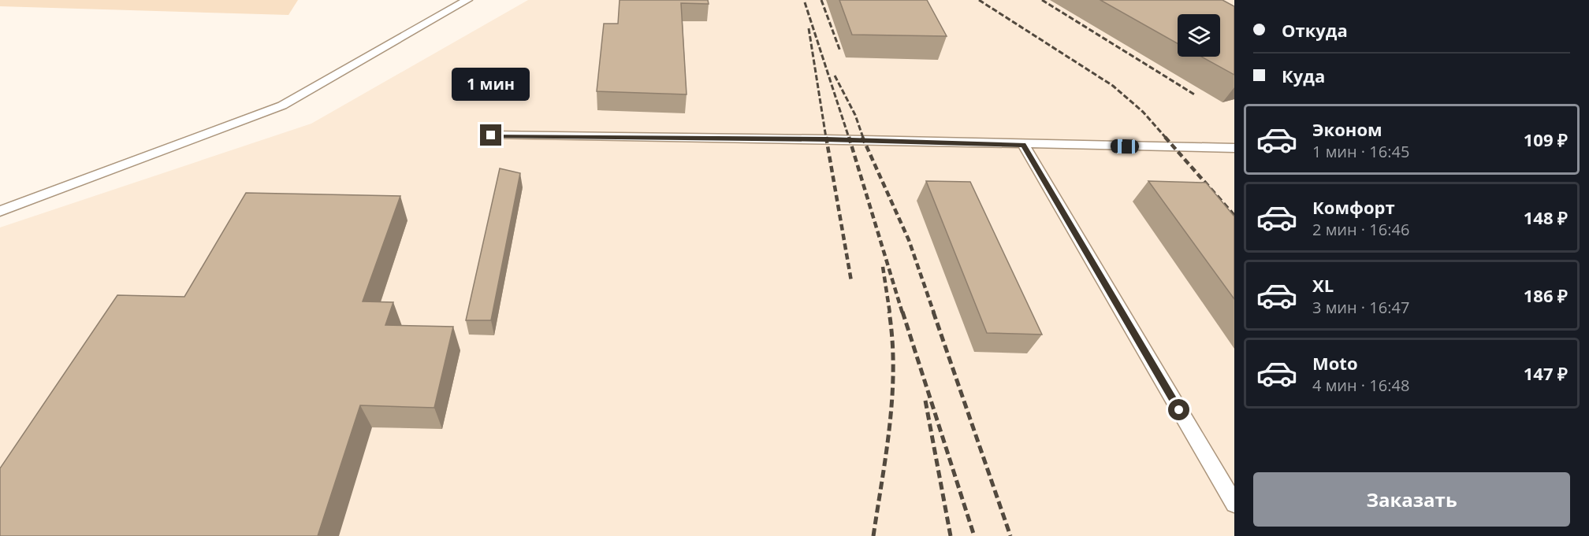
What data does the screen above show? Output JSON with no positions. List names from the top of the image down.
{
  "page": {
    "banner": ["Откуда", "Куда"],
    "bubble": "1 мин",
    "list": [
      {
        "name": "Эконом",
        "note": "1 мин · 16:45",
        "value": "109 ₽"
      },
      {
        "name": "Комфорт",
        "note": "2 мин · 16:46",
        "value": "148 ₽"
      },
      {
        "name": "XL",
        "note": "3 мин · 16:47",
        "value": "186 ₽"
      },
      {
        "name": "Moto",
        "note": "4 мин · 16:48",
        "value": "147 ₽"
      }
    ],
    "buttons": "Заказать"
  }
}
